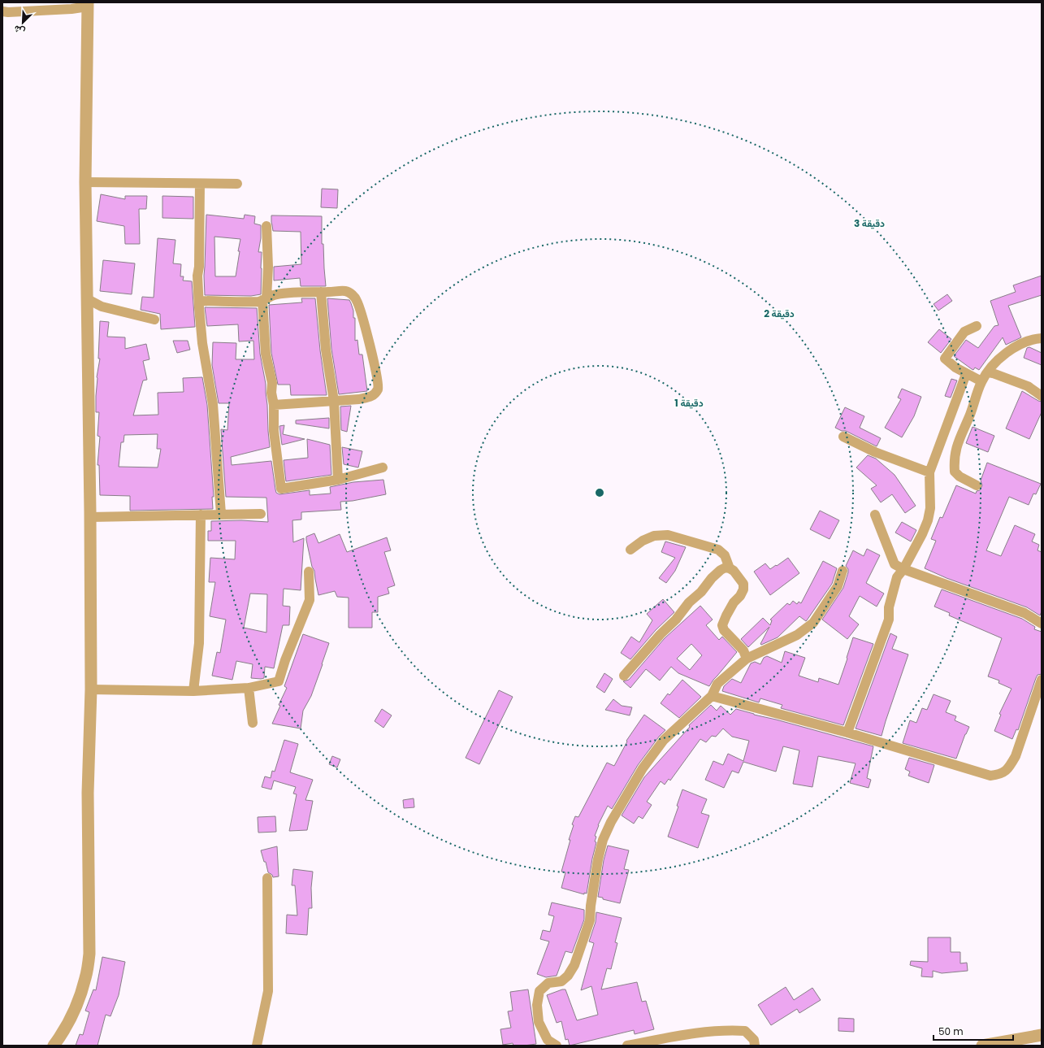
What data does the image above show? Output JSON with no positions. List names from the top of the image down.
{
  "scale_bar": "50 m",
  "north": "bottom left",
  "rings": ["3 دقيقة", "2 دقيقة", "1 دقيقة"]
}
